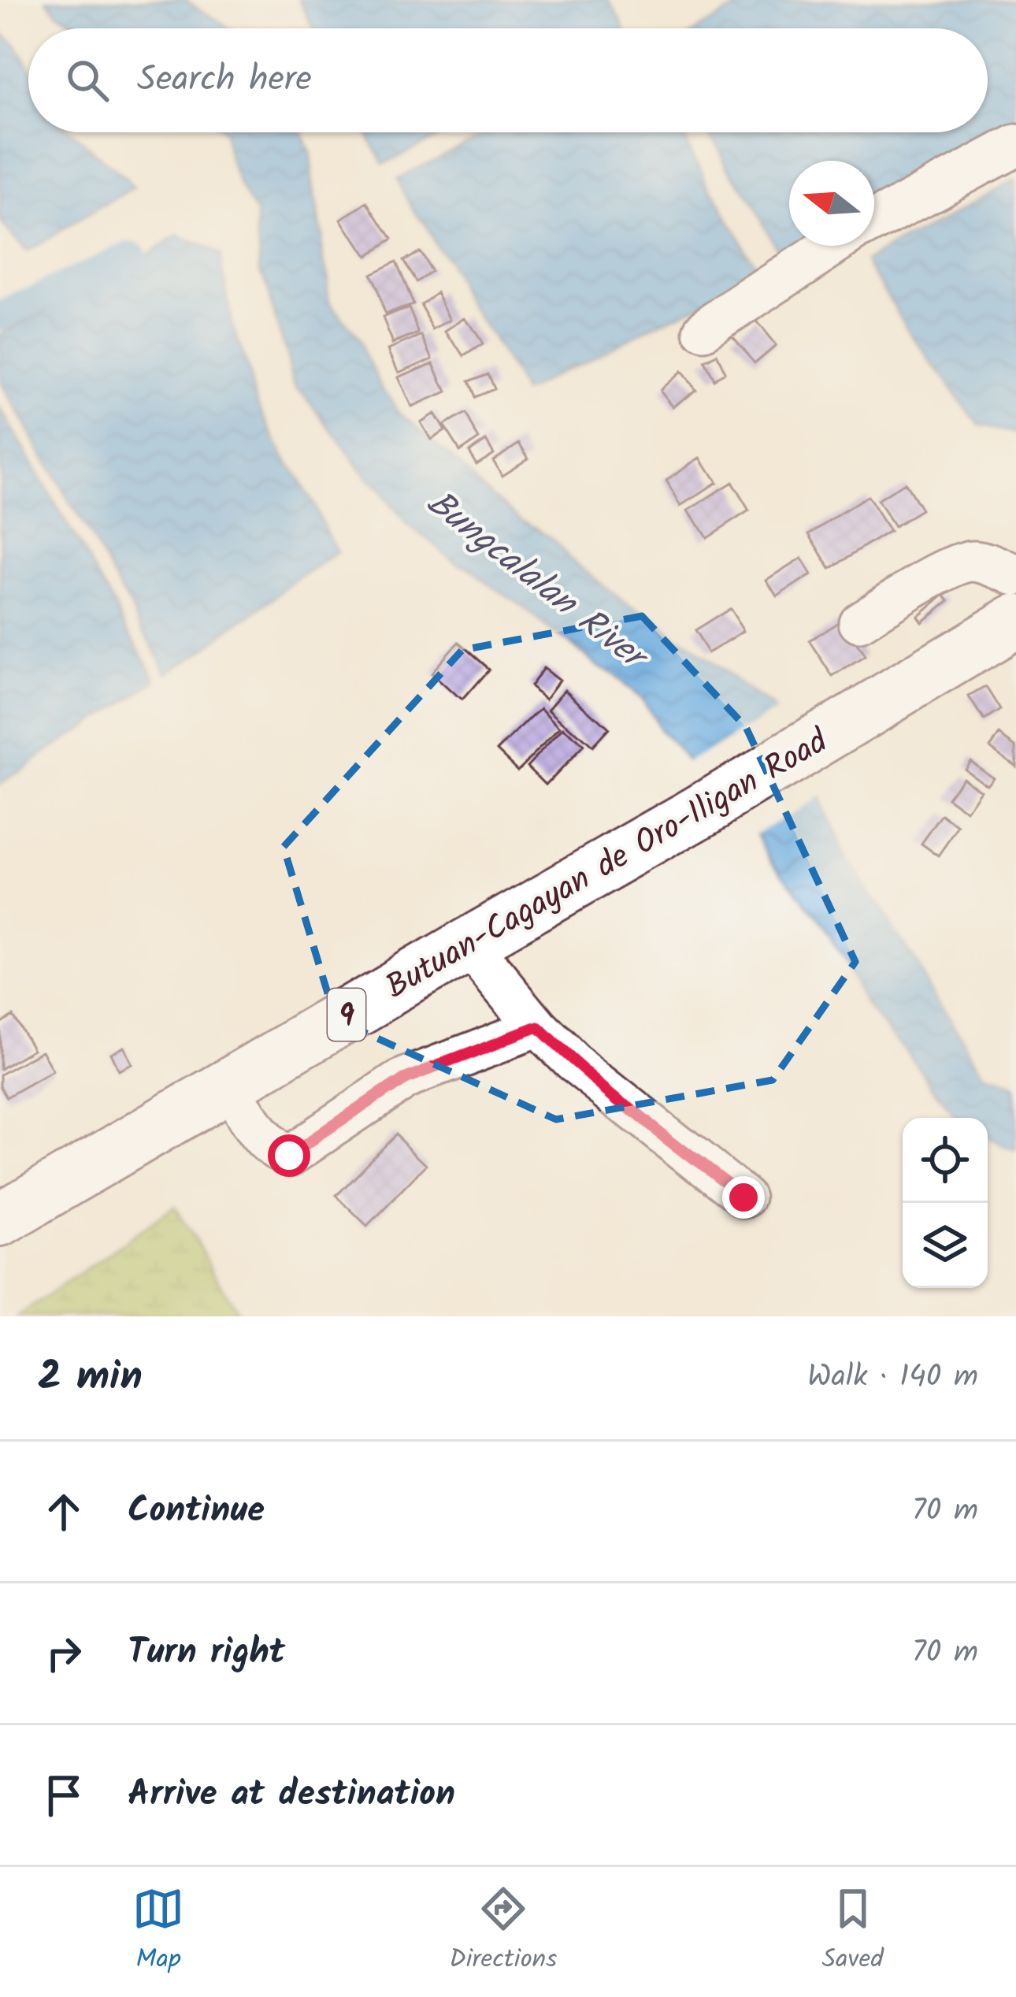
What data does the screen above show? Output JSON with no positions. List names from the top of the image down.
{
  "streets": {
    "highway": ["Butuan-Cagayan de Oro-Iligan Road", "9"]
  },
  "water": ["Bungcalalan River"],
  "north": "left",
  "page": {
    "search": "Search here",
    "heading": ["2 min", "Walk · 140 m"],
    "list": [
      ["Continue", "70 m"],
      ["Turn right", "70 m"],
      "Arrive at destination"
    ],
    "nav": ["Map", "Directions", "Saved"]
  }
}
